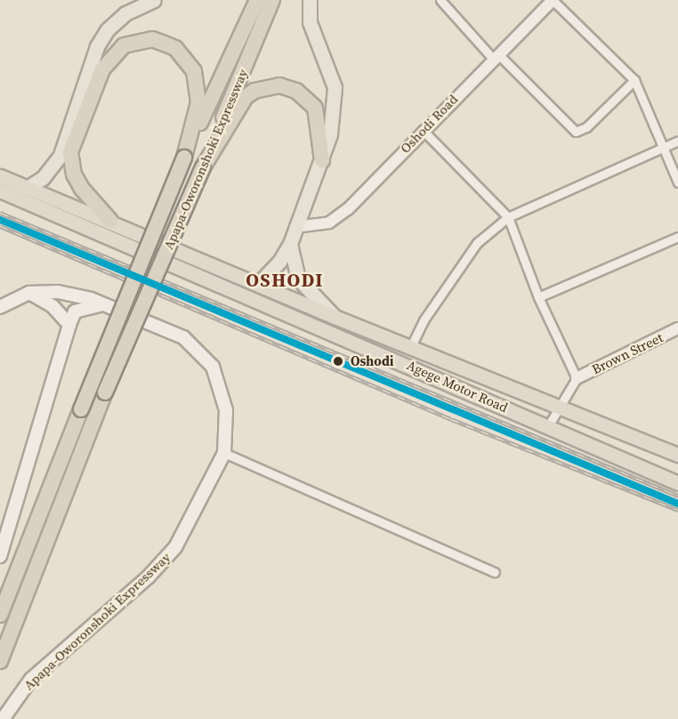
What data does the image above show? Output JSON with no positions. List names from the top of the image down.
{
  "streets": {
    "highway": ["Apapa-Oworonshoki Expressway", "Agege Motor Road"],
    "street": ["Oshodi Road", "Brown Street"]
  },
  "districts": ["OSHODI"],
  "places": ["Oshodi"]
}
